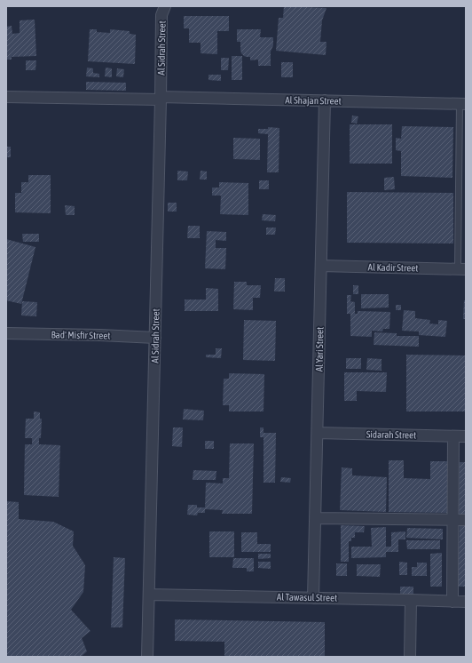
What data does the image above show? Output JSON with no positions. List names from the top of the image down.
{
  "streets": {
    "street": [
      "Al Sidrah Street",
      "Al Shajan Street",
      "Al Kadir Street",
      "Bad' Misfir Street",
      "Al Yari Street",
      "Sidarah Street",
      "Al Tawasul Street"
    ]
  },
  "crossings": [
    ["Al Sidrah Street", "Al Shajan Street"],
    ["Al Sidrah Street", "Bad' Misfir Street"],
    ["Al Sidrah Street", "Al Tawasul Street"],
    ["Al Shajan Street", "Al Yari Street"],
    ["Al Kadir Street", "Al Yari Street"],
    ["Al Yari Street", "Sidarah Street"],
    ["Al Yari Street", "Al Tawasul Street"]
  ]
}
